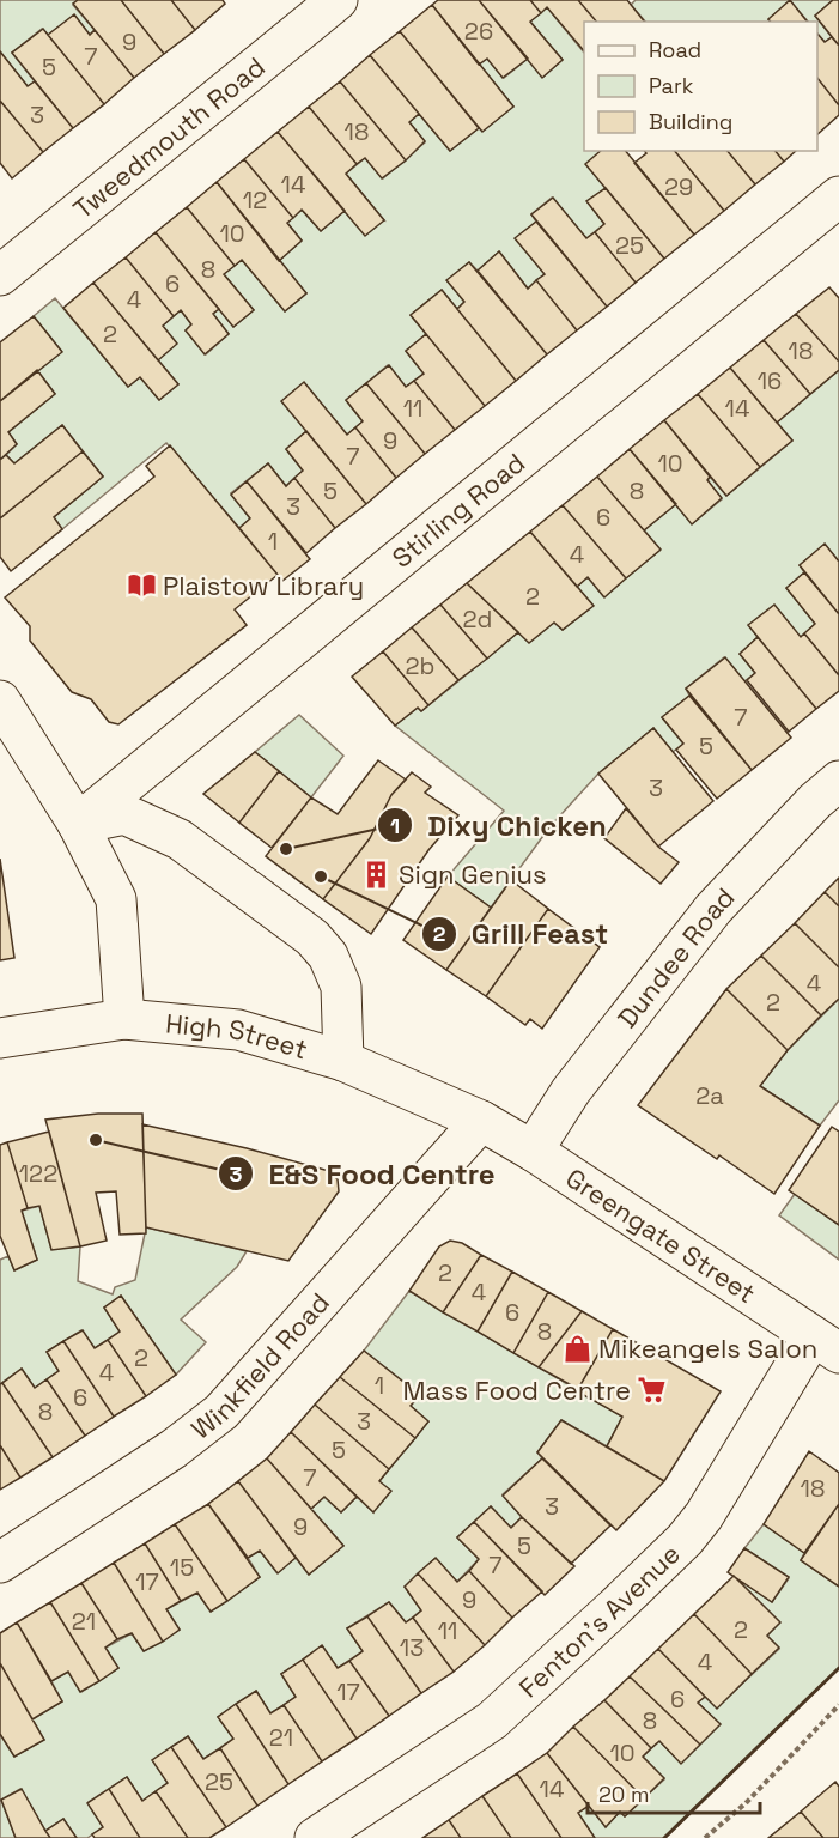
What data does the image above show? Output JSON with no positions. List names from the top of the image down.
{
  "streets": {
    "street": [
      "Tweedmouth Road",
      "Stirling Road",
      "Dundee Road",
      "High Street",
      "Greengate Street",
      "Winkfield Road",
      "Fenton's Avenue"
    ]
  },
  "crossings": [
    ["Stirling Road", "High Street"],
    ["Dundee Road", "Greengate Street"],
    ["High Street", "Greengate Street"],
    ["High Street", "Winkfield Road"],
    ["Greengate Street", "Winkfield Road"],
    ["Greengate Street", "Fenton's Avenue"]
  ],
  "places": {
    "library": ["Plaistow Library"],
    "other": ["Dixy Chicken", "Grill Feast", "E&S Food Centre"],
    "building": ["Sign Genius"],
    "shop": ["Mikeangels Salon"],
    "supermarket": ["Mass Food Centre"]
  },
  "house_numbers": [
    "26",
    "9",
    "7",
    "5",
    "3",
    "18",
    "14",
    "29",
    "12",
    "10",
    "25",
    "8",
    "6",
    "4",
    "2",
    "18",
    "16",
    "11",
    "14",
    "9",
    "7",
    "10",
    "5",
    "8",
    "3",
    "6",
    "1",
    "4",
    "2",
    "2d",
    "2b",
    "7",
    "5",
    "3",
    "4",
    "2",
    "2a",
    "122",
    "2",
    "4",
    "6",
    "8",
    "2",
    "4",
    "1",
    "6",
    "8",
    "3",
    "5",
    "7",
    "18",
    "3",
    "9",
    "5",
    "7",
    "15",
    "17",
    "9",
    "21",
    "2",
    "11",
    "13",
    "4",
    "17",
    "6",
    "8",
    "21",
    "10",
    "25",
    "14"
  ],
  "legend": ["Road", "Park", "Building"],
  "scale_bar": "20 m"
}
